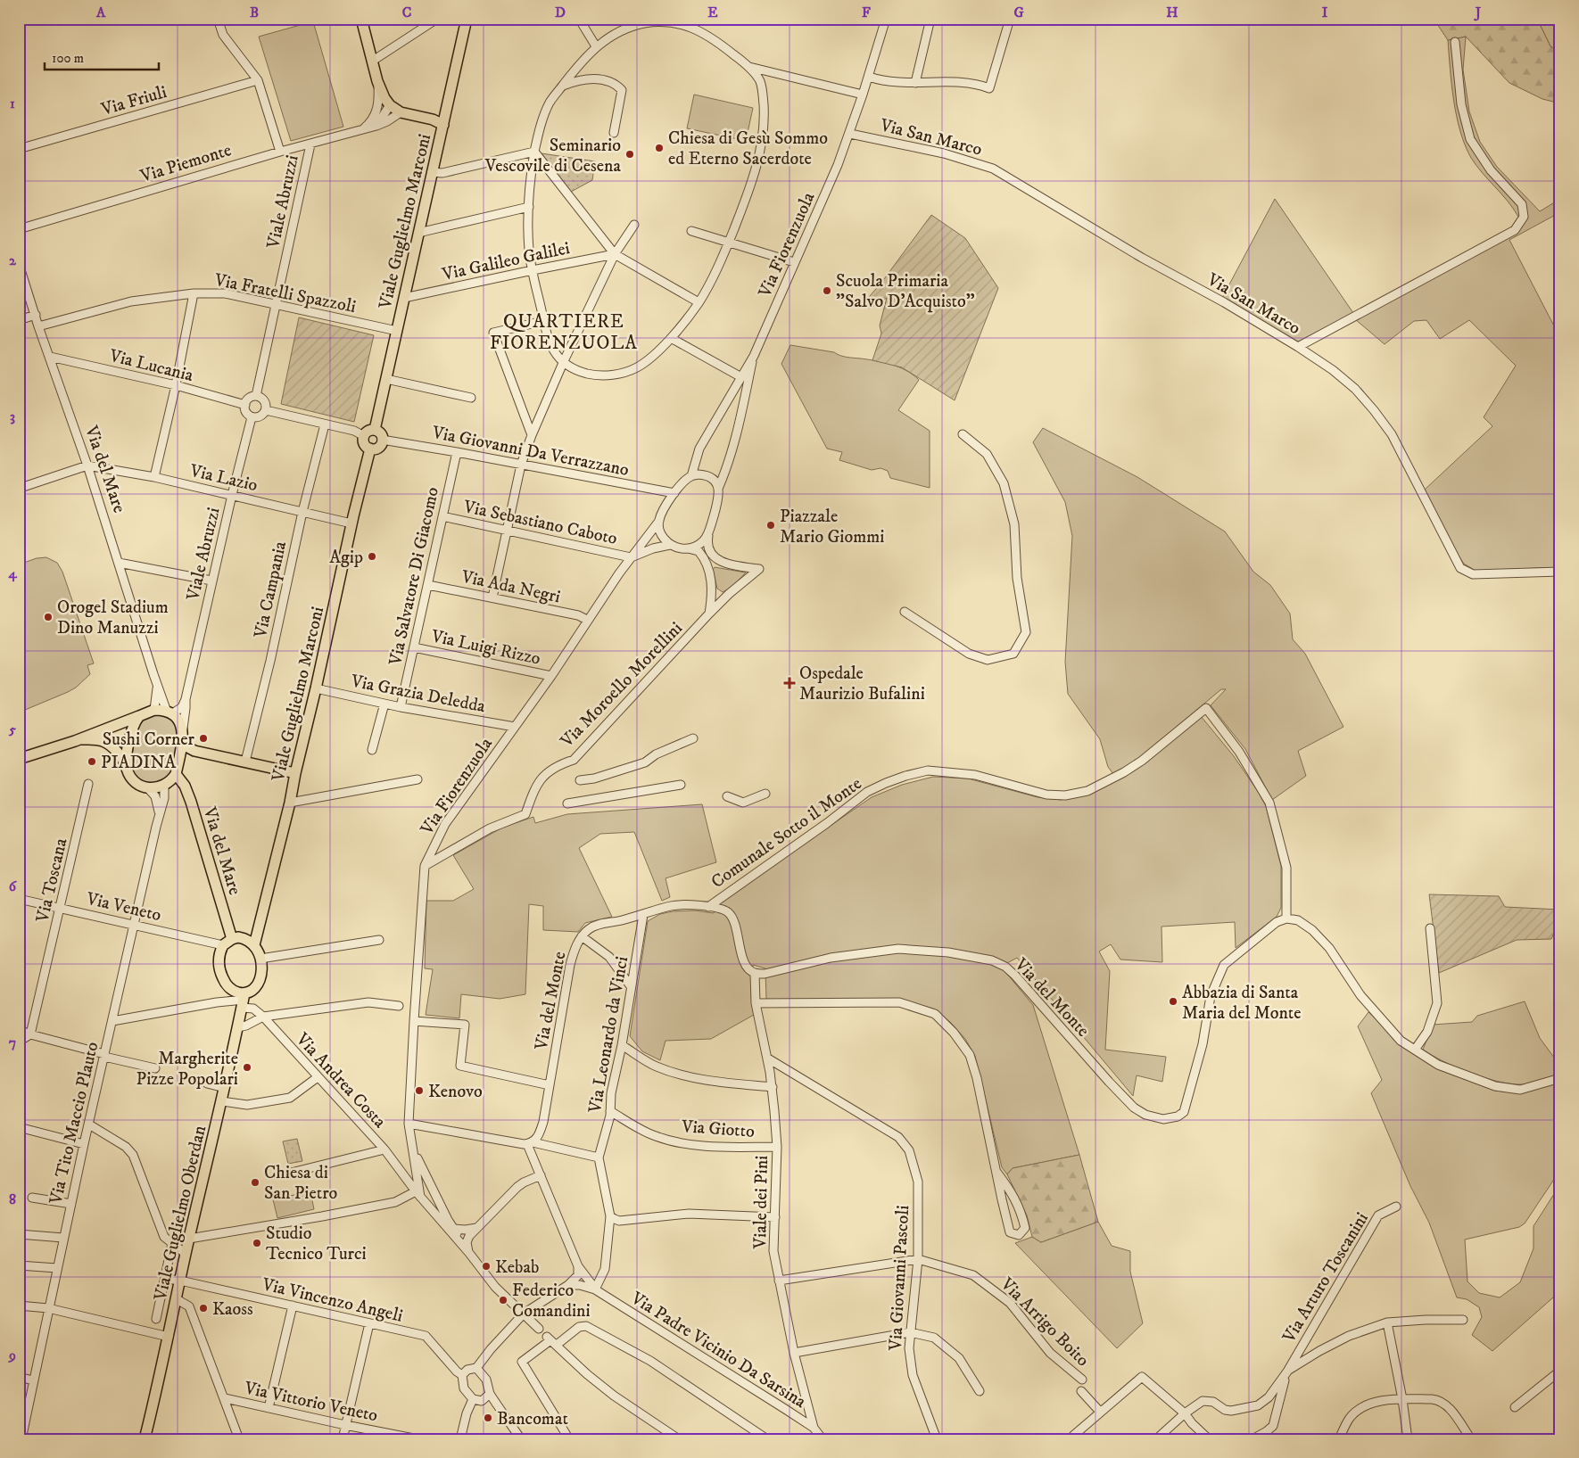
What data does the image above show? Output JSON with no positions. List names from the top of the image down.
{
  "streets": {
    "main road": ["Viale Guglielmo Marconi", "Via del Mare", "Viale Guglielmo Oberdan"],
    "street": [
      "Via Friuli",
      "Via San Marco",
      "Via Piemonte",
      "Viale Abruzzi",
      "Via Fiorenzuola",
      "Via Galileo Galilei",
      "Via Fratelli Spazzoli",
      "Via Lucania",
      "Via Giovanni Da Verrazzano",
      "Via Lazio",
      "Via Sebastiano Caboto",
      "Via Salvatore Di Giacomo",
      "Via Ada Negri",
      "Via Campania",
      "Via Luigi Rizzo",
      "Via Moroello Morellini",
      "Via Grazia Deledda",
      "Comunale Sotto il Monte",
      "Via Toscana",
      "Via Veneto",
      "Via del Monte",
      "Via Leonardo da Vinci",
      "Via Andrea Costa",
      "Via Tito Maccio Plauto",
      "Via Giotto",
      "Viale dei Pini",
      "Via Arturo Toscanini",
      "Via Giovanni Pascoli",
      "Via Vincenzo Angeli",
      "Via Arrigo Boito",
      "Via Padre Vicinio Da Sarsina",
      "Via Vittorio Veneto"
    ]
  },
  "crossings": [
    ["Via San Marco", "Via Fiorenzuola"],
    ["Via Piemonte", "Viale Abruzzi"],
    ["Viale Abruzzi", "Via Fratelli Spazzoli"],
    ["Viale Abruzzi", "Via Lucania"],
    ["Viale Abruzzi", "Via del Mare"],
    ["Viale Abruzzi", "Via Lazio"],
    ["Viale Abruzzi", "Via Tito Maccio Plauto"],
    ["Viale Guglielmo Marconi", "Via Galileo Galilei"],
    ["Viale Guglielmo Marconi", "Via Fratelli Spazzoli"],
    ["Viale Guglielmo Marconi", "Via Giovanni Da Verrazzano"],
    ["Viale Guglielmo Marconi", "Via del Mare"],
    ["Viale Guglielmo Marconi", "Via Lazio"],
    ["Viale Guglielmo Marconi", "Via Grazia Deledda"],
    ["Viale Guglielmo Marconi", "Via Veneto"],
    ["Viale Guglielmo Marconi", "Via Andrea Costa"],
    ["Viale Guglielmo Marconi", "Viale Guglielmo Oberdan"],
    ["Via Fiorenzuola", "Via Giovanni Da Verrazzano"],
    ["Via Fiorenzuola", "Via Sebastiano Caboto"],
    ["Via Fiorenzuola", "Via Ada Negri"],
    ["Via Fiorenzuola", "Via Luigi Rizzo"],
    ["Via Fiorenzuola", "Via Moroello Morellini"],
    ["Via Fiorenzuola", "Via Grazia Deledda"],
    ["Via Fiorenzuola", "Via Andrea Costa"],
    ["Via Fratelli Spazzoli", "Via del Mare"],
    ["Via Lucania", "Via del Mare"],
    ["Via Giovanni Da Verrazzano", "Via Salvatore Di Giacomo"],
    ["Via del Mare", "Via Lazio"],
    ["Via del Mare", "Via Veneto"],
    ["Via del Mare", "Via Andrea Costa"],
    ["Via del Mare", "Via Tito Maccio Plauto"],
    ["Via del Mare", "Viale Guglielmo Oberdan"],
    ["Via Lazio", "Via Campania"],
    ["Via Sebastiano Caboto", "Via Salvatore Di Giacomo"],
    ["Via Salvatore Di Giacomo", "Via Ada Negri"],
    ["Via Salvatore Di Giacomo", "Via Luigi Rizzo"],
    ["Via Salvatore Di Giacomo", "Via Grazia Deledda"],
    ["Comunale Sotto il Monte", "Via del Monte"],
    ["Via Toscana", "Via Veneto"],
    ["Via Veneto", "Via Andrea Costa"],
    ["Via Veneto", "Via Tito Maccio Plauto"],
    ["Via Veneto", "Viale Guglielmo Oberdan"],
    ["Via del Monte", "Via Leonardo da Vinci"],
    ["Via del Monte", "Viale dei Pini"],
    ["Via del Monte", "Via Padre Vicinio Da Sarsina"],
    ["Via Leonardo da Vinci", "Via Giotto"],
    ["Via Andrea Costa", "Viale Guglielmo Oberdan"],
    ["Via Giotto", "Viale dei Pini"],
    ["Viale dei Pini", "Via Giovanni Pascoli"],
    ["Viale dei Pini", "Via Arrigo Boito"],
    ["Viale dei Pini", "Via Padre Vicinio Da Sarsina"],
    ["Viale Guglielmo Oberdan", "Via Vincenzo Angeli"],
    ["Via Giovanni Pascoli", "Via Arrigo Boito"]
  ],
  "districts": ["QUARTIERE FIORENZUOLA"],
  "places": {
    "other": [
      "Chiesa di Gesù Sommo ed Eterno Sacerdote",
      "Seminario Vescovile di Cesena",
      "Scuola Primaria \"Salvo D'Acquisto\"",
      "Piazzale Mario Giommi",
      "Agip",
      "Orogel Stadium Dino Manuzzi",
      "Sushi Corner",
      "PIADINA",
      "Abbazia di Santa Maria del Monte",
      "Margherite Pizze Popolari",
      "Kenovo",
      "Chiesa di San Pietro",
      "Studio Tecnico Turci",
      "Kebab",
      "Federico Comandini",
      "Kaoss",
      "Bancomat"
    ],
    "health": ["Ospedale Maurizio Bufalini"]
  },
  "scale_bar": "100 m",
  "grid": {
    "columns": [
      "A",
      "B",
      "C",
      "D",
      "E",
      "F",
      "G",
      "H",
      "I",
      "J"
    ],
    "rows": [
      "1",
      "2",
      "3",
      "4",
      "5",
      "6",
      "7",
      "8",
      "9"
    ]
  }
}
